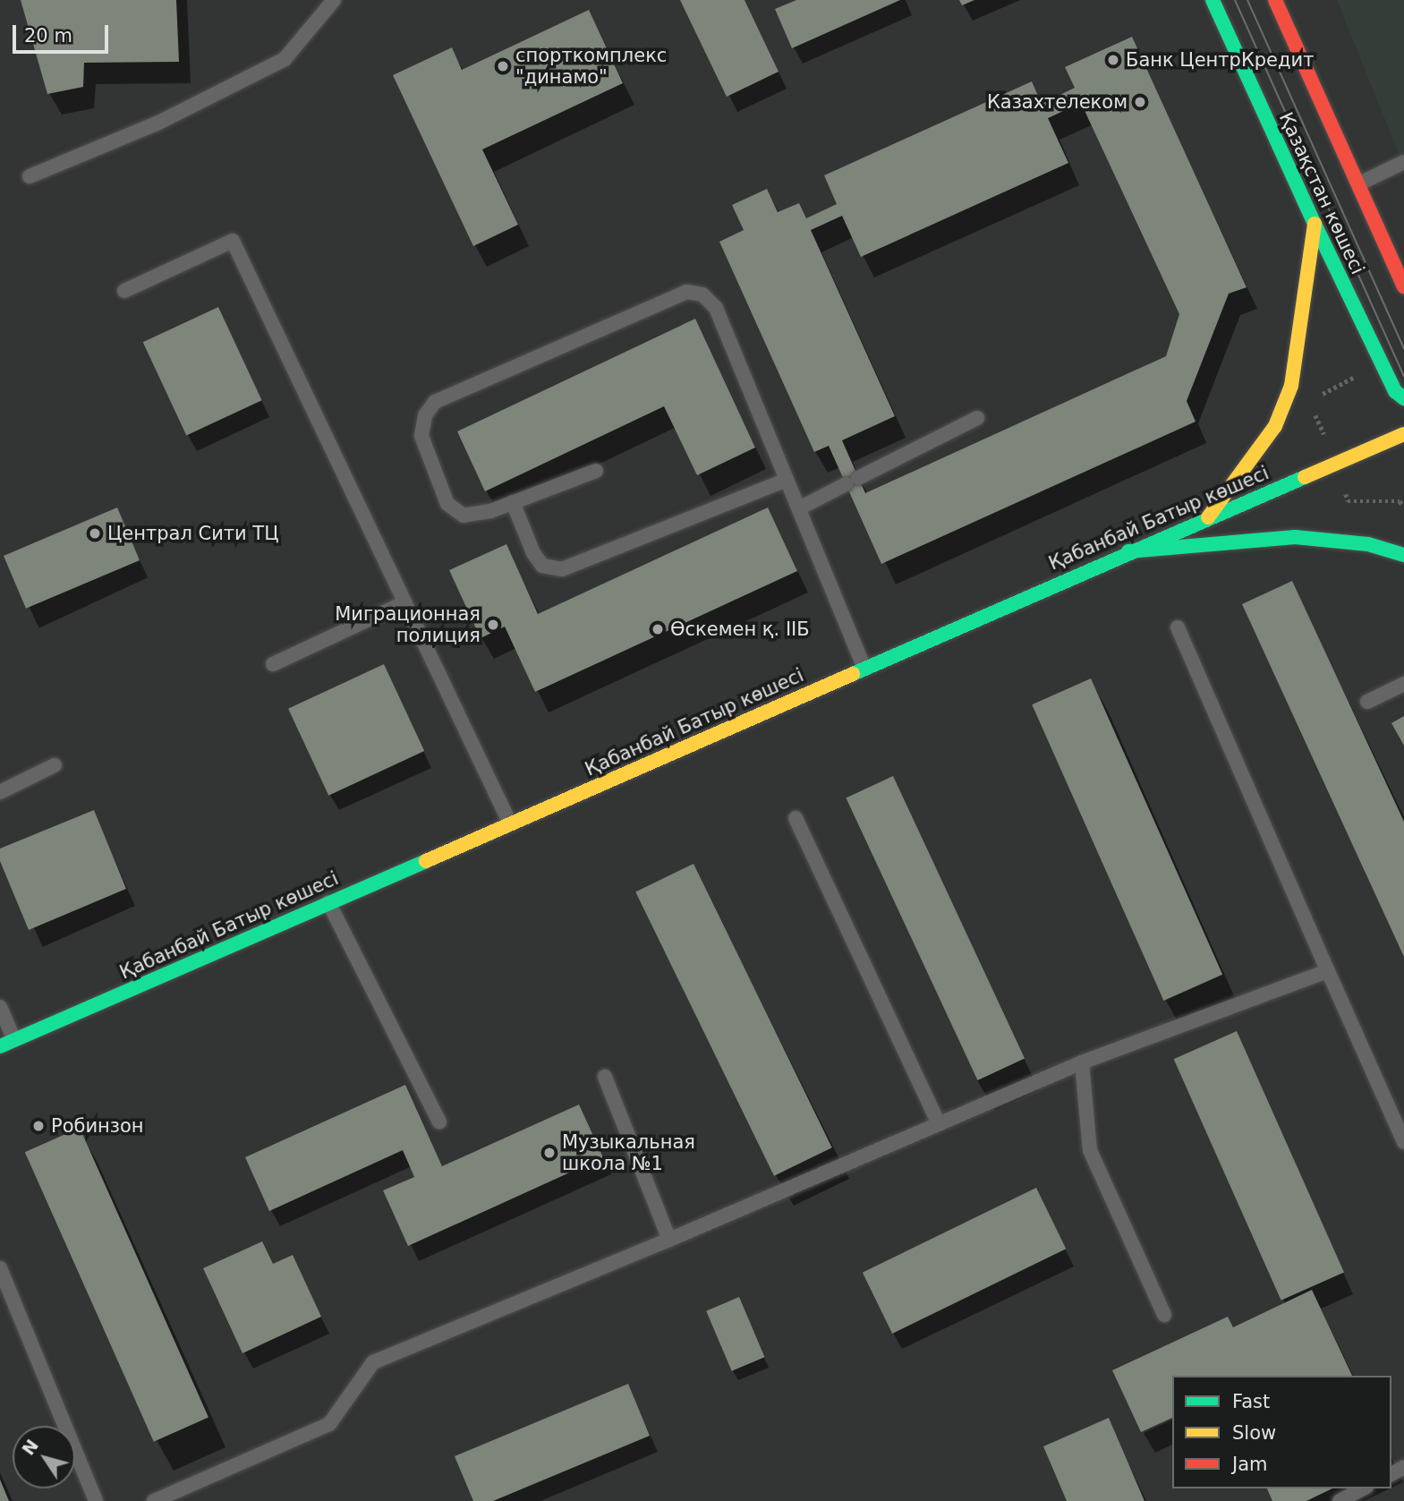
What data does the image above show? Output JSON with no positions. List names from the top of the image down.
{
  "streets": {
    "street": ["Қазақстан көшесі", "Қабанбай Батыр көшесі"]
  },
  "places": [
    "Банк ЦентрКредит",
    "спорткомплекс \"динамо\"",
    "Казахтелеком",
    "Централ Сити ТЦ",
    "Миграционная полиция",
    "Өскемен қ. ІІБ",
    "Робинзон",
    "Музыкальная школа №1"
  ],
  "legend": ["Fast", "Slow", "Jam"],
  "scale_bar": "20 m",
  "north": "top left"
}
